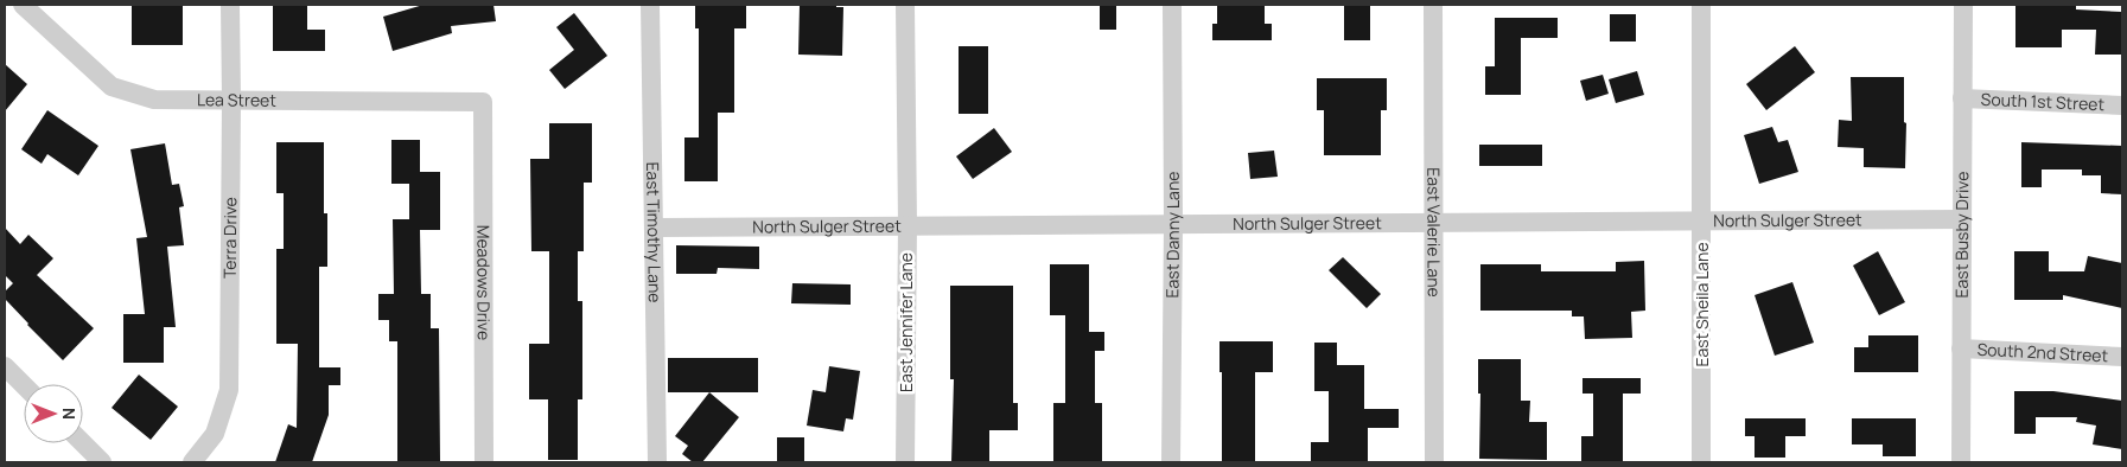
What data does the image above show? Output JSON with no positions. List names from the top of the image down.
{
  "streets": {
    "street": [
      "Lea Street",
      "South 1st Street",
      "North Sulger Street",
      "East Timothy Lane",
      "East Danny Lane",
      "East Valerie Lane",
      "East Busby Drive",
      "Terra Drive",
      "Meadows Drive",
      "East Sheila Lane",
      "East Jennifer Lane",
      "South 2nd Street"
    ]
  },
  "crossings": [
    ["Lea Street", "Terra Drive"],
    ["Lea Street", "Meadows Drive"],
    ["South 1st Street", "East Busby Drive"],
    ["North Sulger Street", "East Timothy Lane"],
    ["North Sulger Street", "East Danny Lane"],
    ["North Sulger Street", "East Valerie Lane"],
    ["North Sulger Street", "East Busby Drive"],
    ["North Sulger Street", "East Sheila Lane"],
    ["North Sulger Street", "East Jennifer Lane"],
    ["East Busby Drive", "South 2nd Street"]
  ],
  "north": "right"
}
